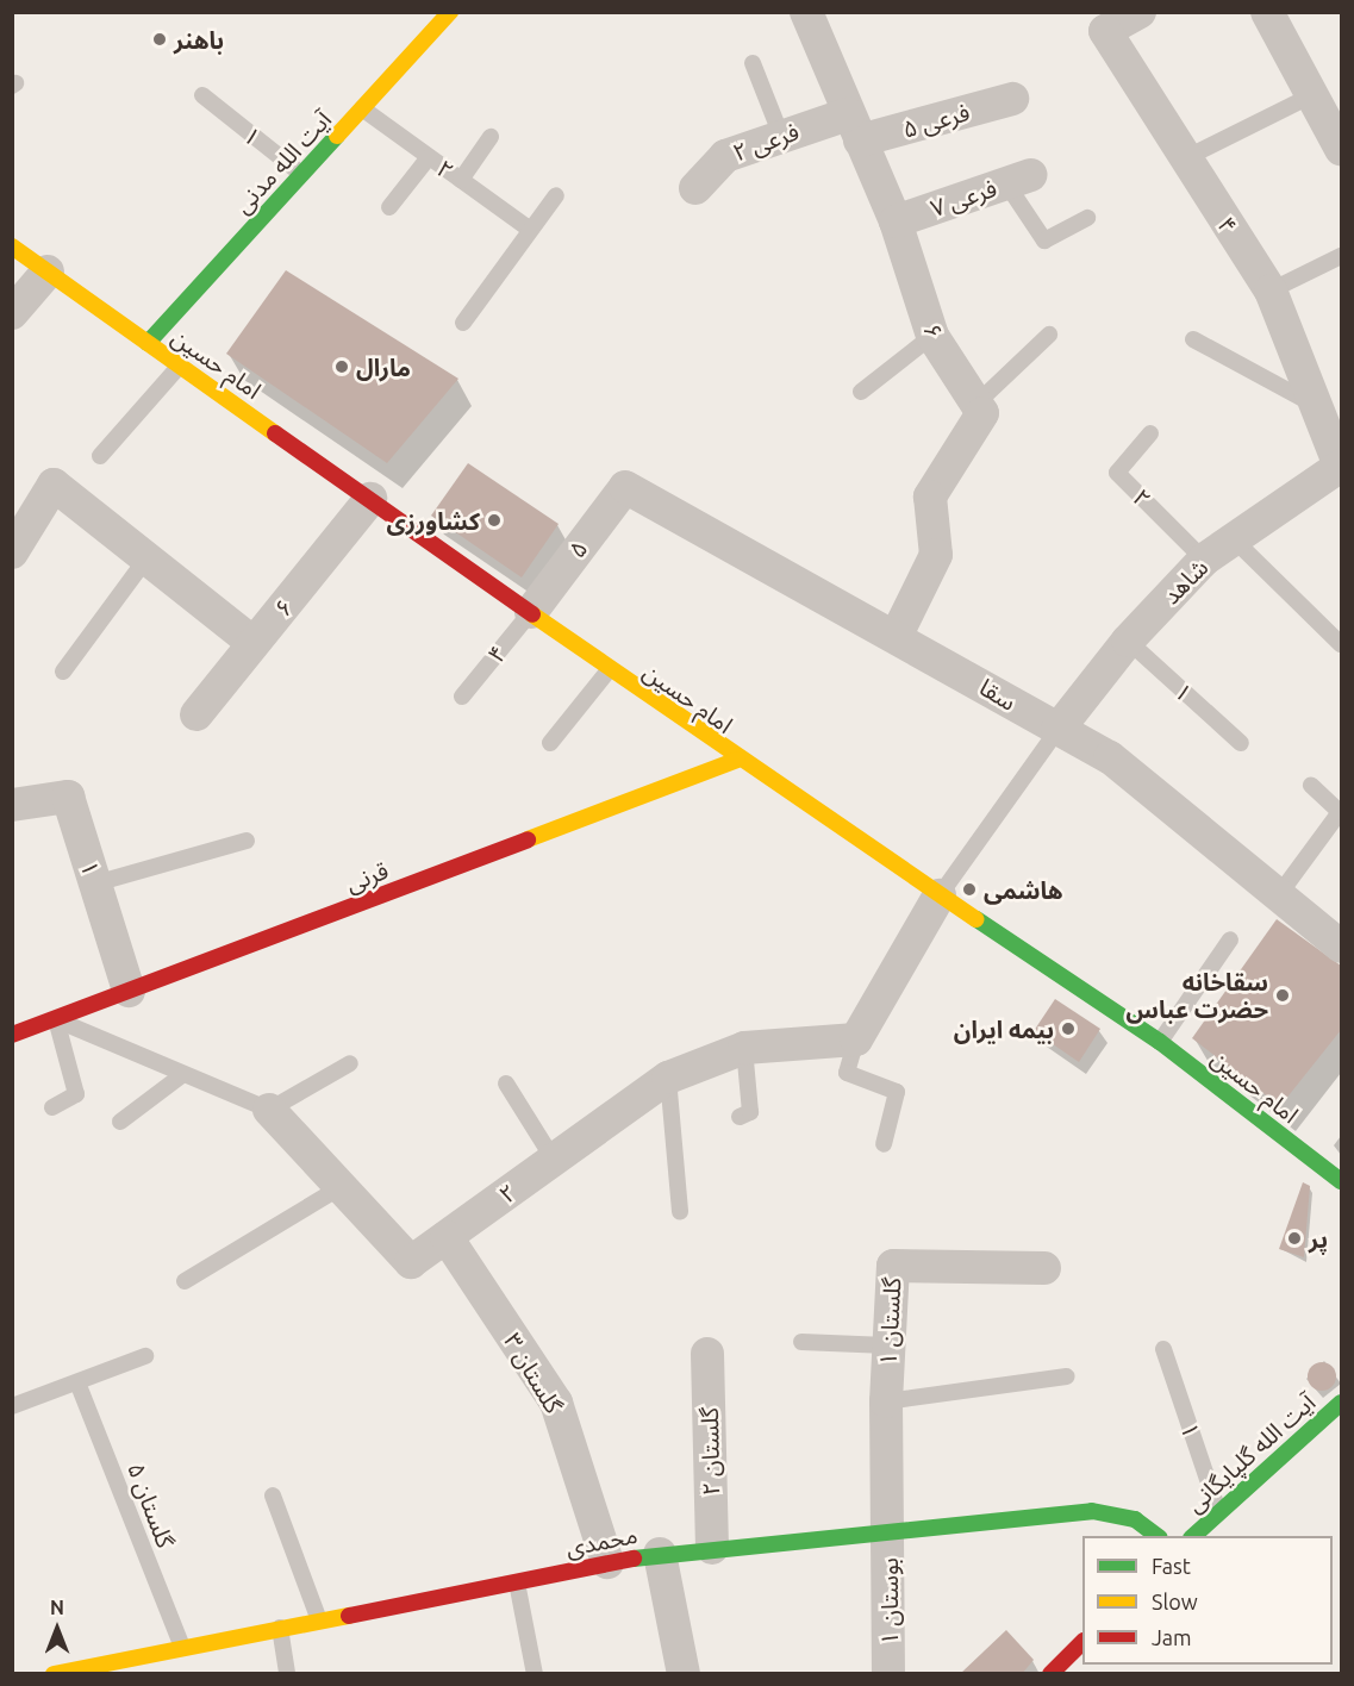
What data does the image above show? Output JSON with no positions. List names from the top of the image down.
{
  "streets": {
    "street": [
      "فرعی ۵",
      "۱",
      "فرعی ۲",
      "آیت الله مدنی",
      "۲",
      "فرعی ۷",
      "۴",
      "۶",
      "امام حسین",
      "۵",
      "شاهد",
      "سقا",
      "قرنی",
      "گلستان ۱",
      "گلستان ۳",
      "گلستان ۲",
      "آیت الله گلپایگانی",
      "محمدی",
      "بوستان ۱"
    ],
    "lane": ["گلستان ۵"]
  },
  "crossings": [
    ["فرعی ۵", "فرعی ۲"],
    ["فرعی ۵", "۶"],
    ["۱", "آیت الله مدنی"],
    ["۱", "شاهد"],
    ["۱", "قرنی"],
    ["۱", "آیت الله گلپایگانی"],
    ["فرعی ۲", "۶"],
    ["آیت الله مدنی", "۲"],
    ["آیت الله مدنی", "امام حسین"],
    ["۲", "شاهد"],
    ["۲", "قرنی"],
    ["۲", "گلستان ۳"],
    ["فرعی ۷", "۶"],
    ["۴", "امام حسین"],
    ["۴", "۵"],
    ["۴", "شاهد"],
    ["۶", "امام حسین"],
    ["امام حسین", "۵"],
    ["امام حسین", "قرنی"],
    ["۵", "سقا"],
    ["شاهد", "سقا"],
    ["گلستان ۱", "محمدی"],
    ["گلستان ۱", "بوستان ۱"],
    ["گلستان ۳", "محمدی"],
    ["گلستان ۲", "محمدی"],
    ["گلستان ۵", "محمدی"],
    ["محمدی", "بوستان ۱"]
  ],
  "places": [
    "باهنر",
    "مارال",
    "کشاورزی",
    "هاشمی",
    "سقاخانه حضرت عباس",
    "بیمه ایران",
    "پر"
  ],
  "legend": ["Fast", "Slow", "Jam"],
  "north": "top"
}
